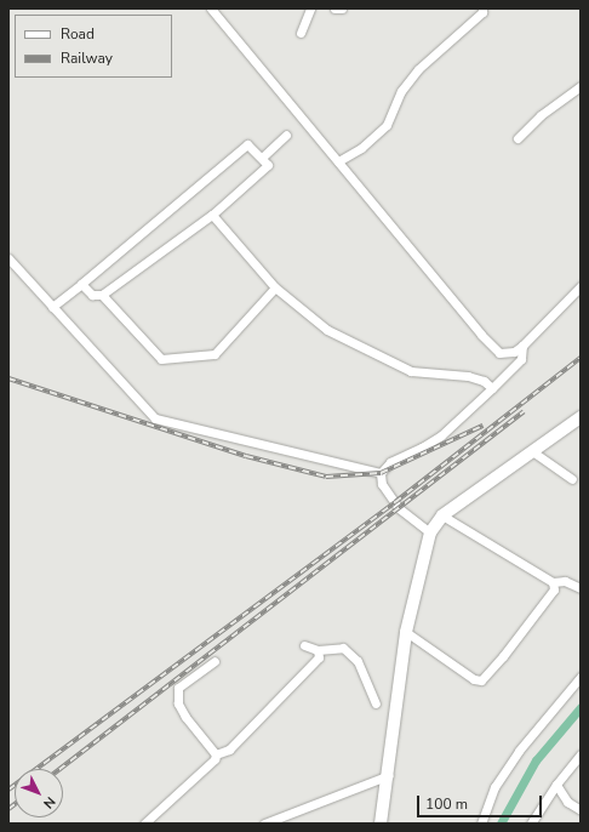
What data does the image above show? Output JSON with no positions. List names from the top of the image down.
{
  "legend": ["Road", "Railway"],
  "scale_bar": "100 m",
  "north": "bottom right"
}
